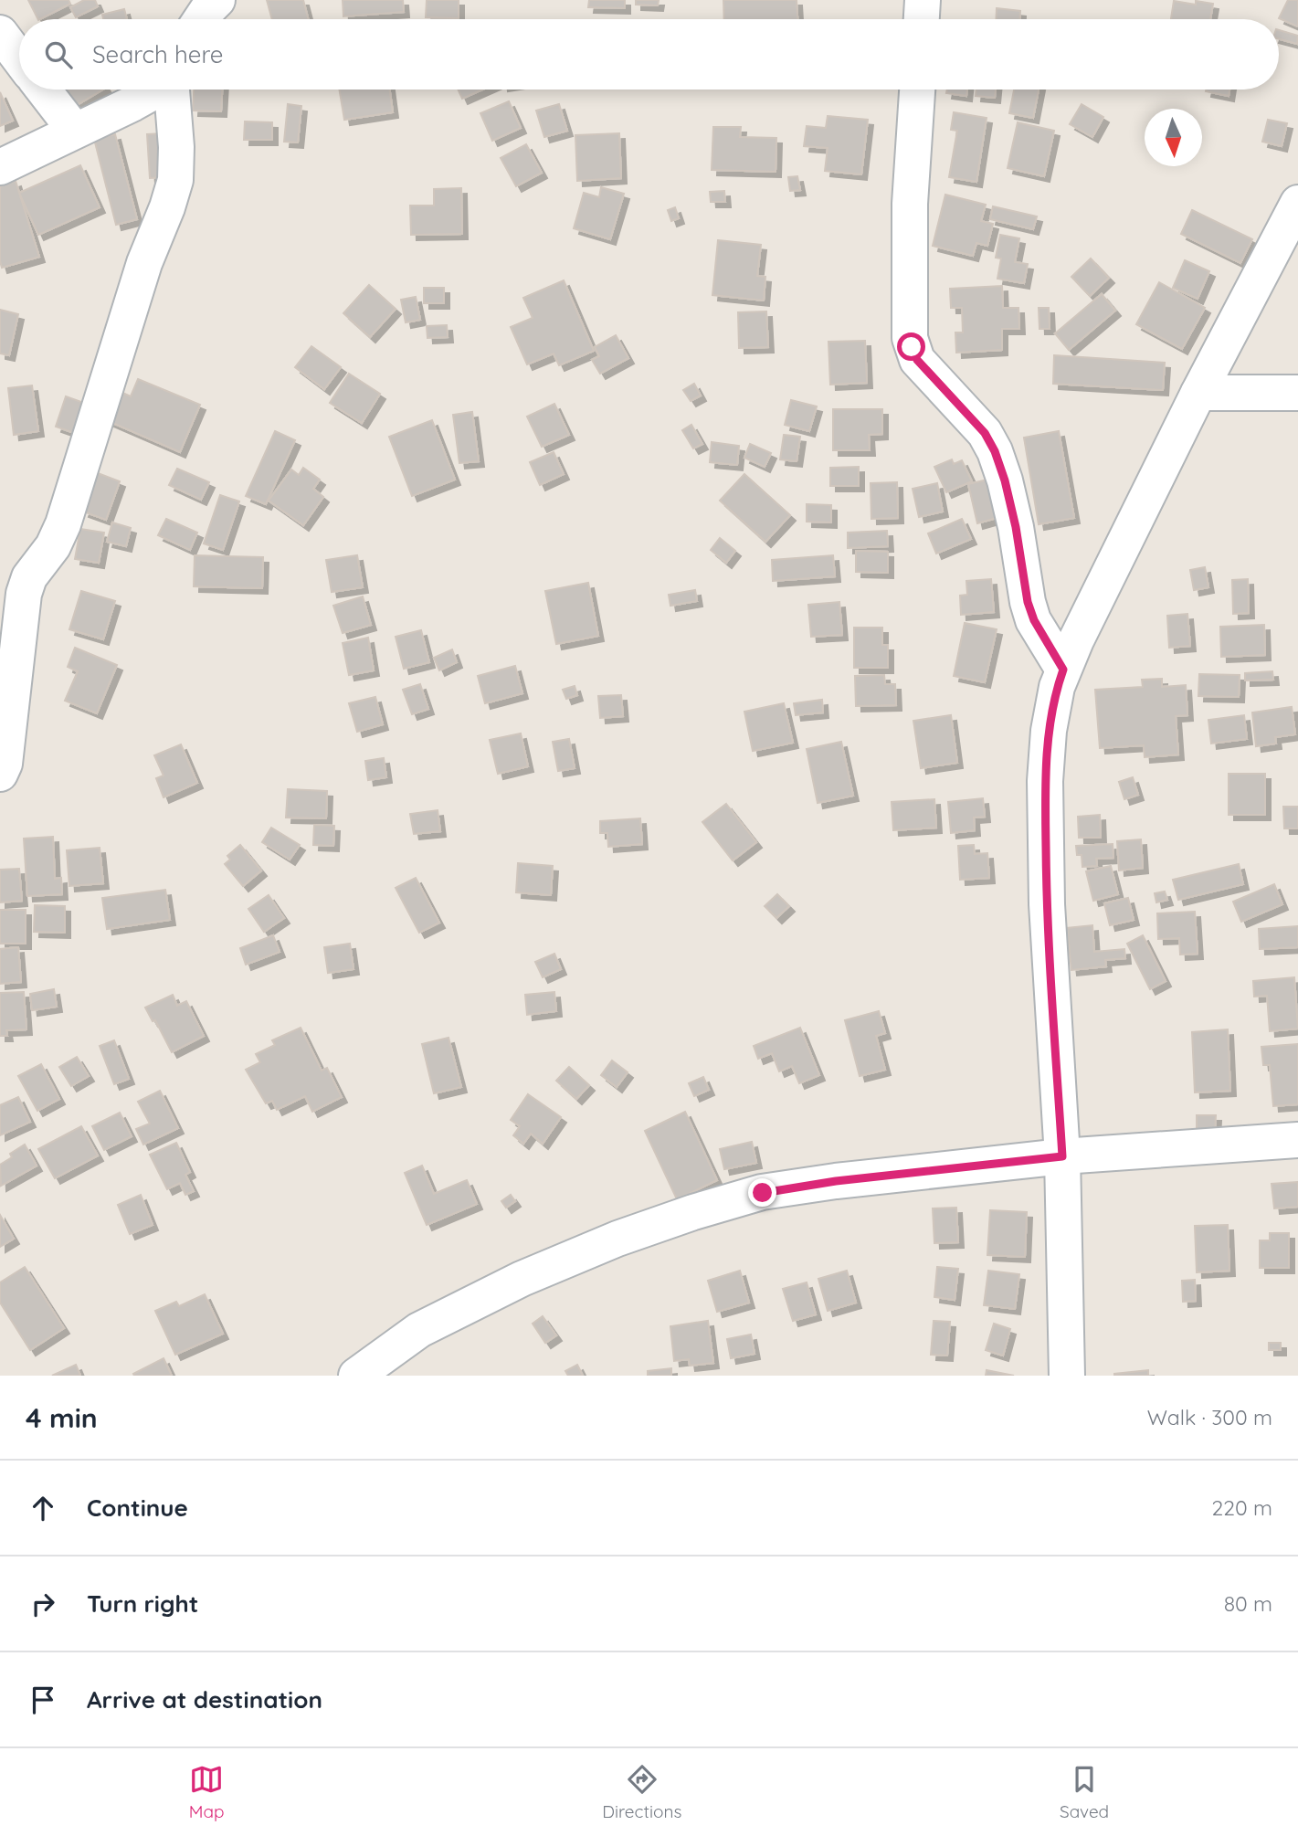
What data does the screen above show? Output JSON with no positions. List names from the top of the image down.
{
  "north": "bottom",
  "page": {
    "search": "Search here",
    "heading": ["4 min", "Walk · 300 m"],
    "list": [
      ["Continue", "220 m"],
      ["Turn right", "80 m"],
      "Arrive at destination"
    ],
    "nav": ["Map", "Directions", "Saved"]
  }
}
